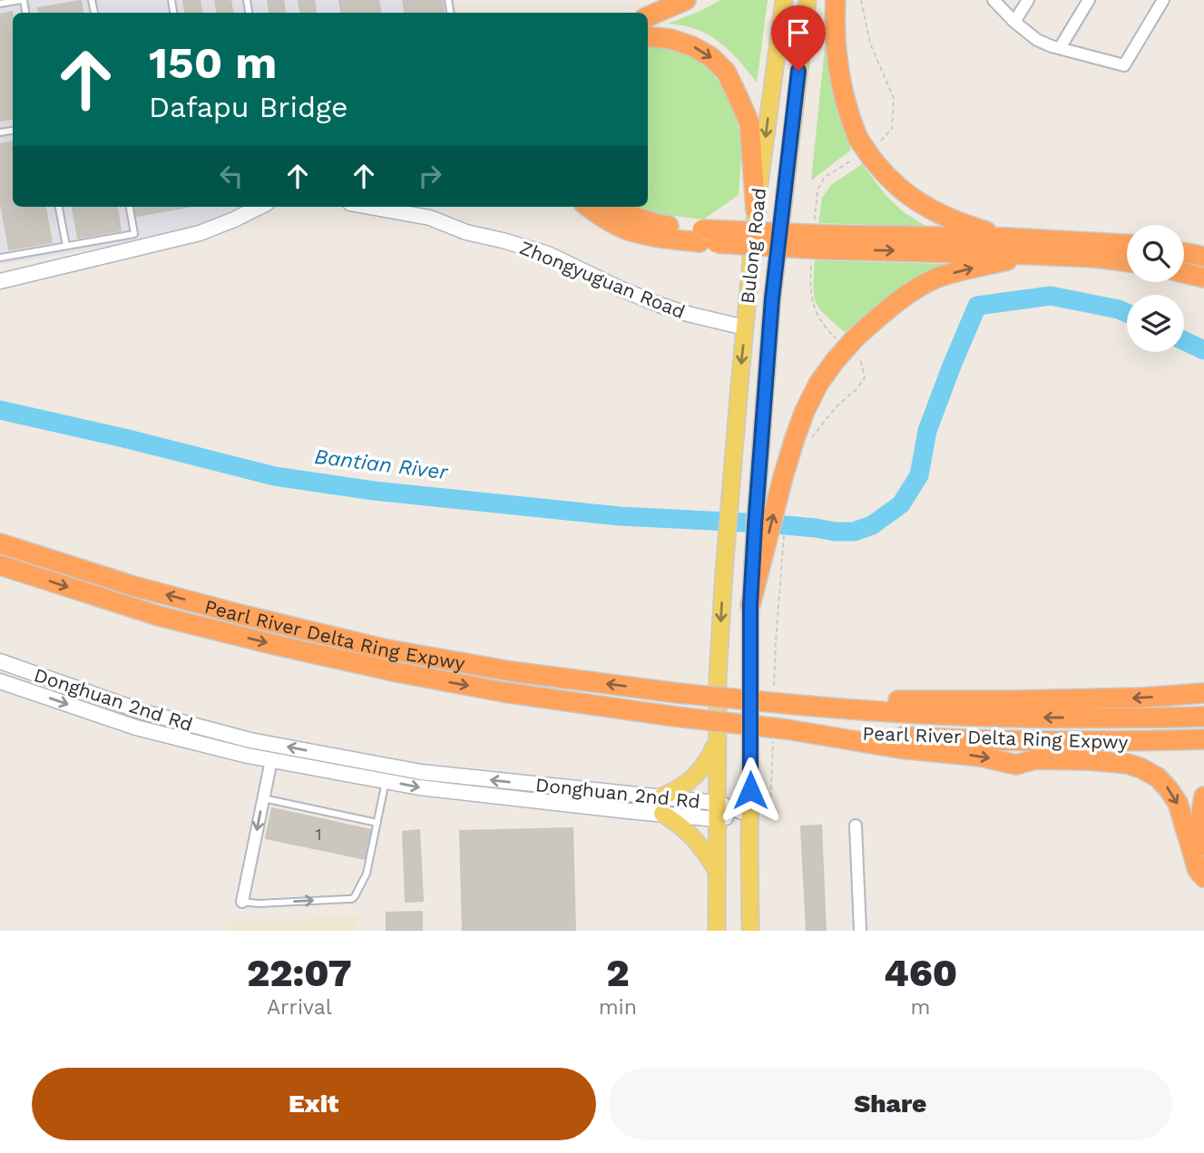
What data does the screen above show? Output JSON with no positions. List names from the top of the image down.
{
  "streets": {
    "highway": ["Pearl River Delta Ring Expwy"],
    "main road": ["Bulong Road", "Zhongyuguan Road", "Donghuan 2nd Rd"]
  },
  "crossings": [
    ["Bulong Road", "Zhongyuguan Road"]
  ],
  "water": ["Bantian River"],
  "house_numbers": ["1"],
  "page": {
    "turn": ["150 m", "Dafapu Bridge"],
    "eta": [
      "22:07",
      "Arrival",
      "2",
      "min",
      "460",
      "m"
    ],
    "buttons": ["Exit", "Share"]
  }
}
